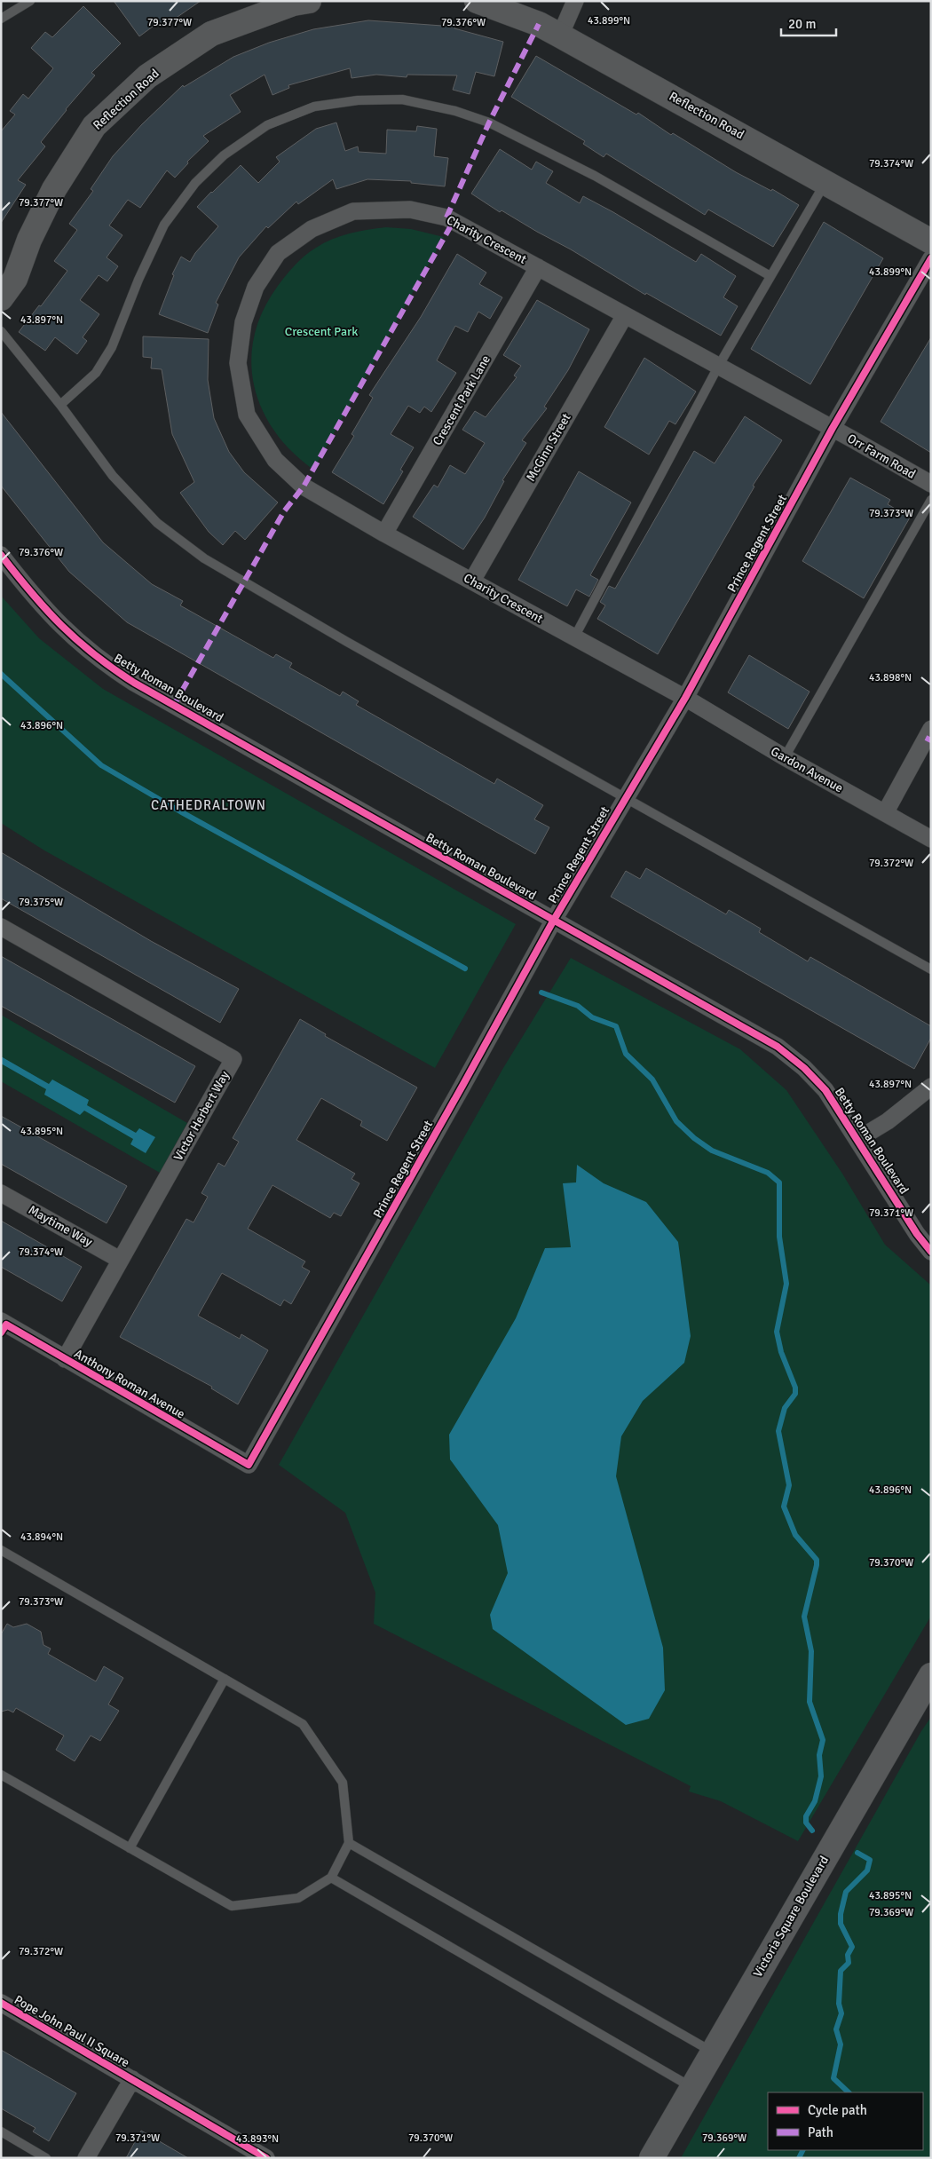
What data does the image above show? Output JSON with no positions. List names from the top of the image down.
{
  "streets": {
    "street": [
      "Reflection Road",
      "Charity Crescent",
      "Crescent Park Lane",
      "McGinn Street",
      "Orr Farm Road",
      "Prince Regent Street",
      "Betty Roman Boulevard",
      "Gardon Avenue",
      "Victor Herbert Way",
      "Maytime Way",
      "Anthony Roman Avenue",
      "Victoria Square Boulevard",
      "Pope John Paul II Square"
    ]
  },
  "crossings": [
    ["Charity Crescent", "Crescent Park Lane"],
    ["Charity Crescent", "McGinn Street"],
    ["Charity Crescent", "Orr Farm Road"],
    ["Charity Crescent", "Prince Regent Street"],
    ["Charity Crescent", "Gardon Avenue"],
    ["Orr Farm Road", "Prince Regent Street"],
    ["Prince Regent Street", "Betty Roman Boulevard"],
    ["Prince Regent Street", "Gardon Avenue"],
    ["Prince Regent Street", "Anthony Roman Avenue"],
    ["Victor Herbert Way", "Maytime Way"],
    ["Victor Herbert Way", "Anthony Roman Avenue"]
  ],
  "districts": ["CATHEDRALTOWN"],
  "parks": ["Crescent Park"],
  "legend": ["Cycle path", "Path"],
  "scale_bar": "20 m",
  "coordinates": [
    "43.899°N",
    "79.377°W",
    "79.376°W",
    "79.374°W",
    "43.897°N",
    "79.373°W",
    "43.898°N",
    "43.896°N",
    "79.372°W",
    "79.375°W",
    "43.895°N",
    "79.371°W",
    "43.894°N",
    "79.370°W",
    "79.369°W",
    "43.893°N"
  ]
}
